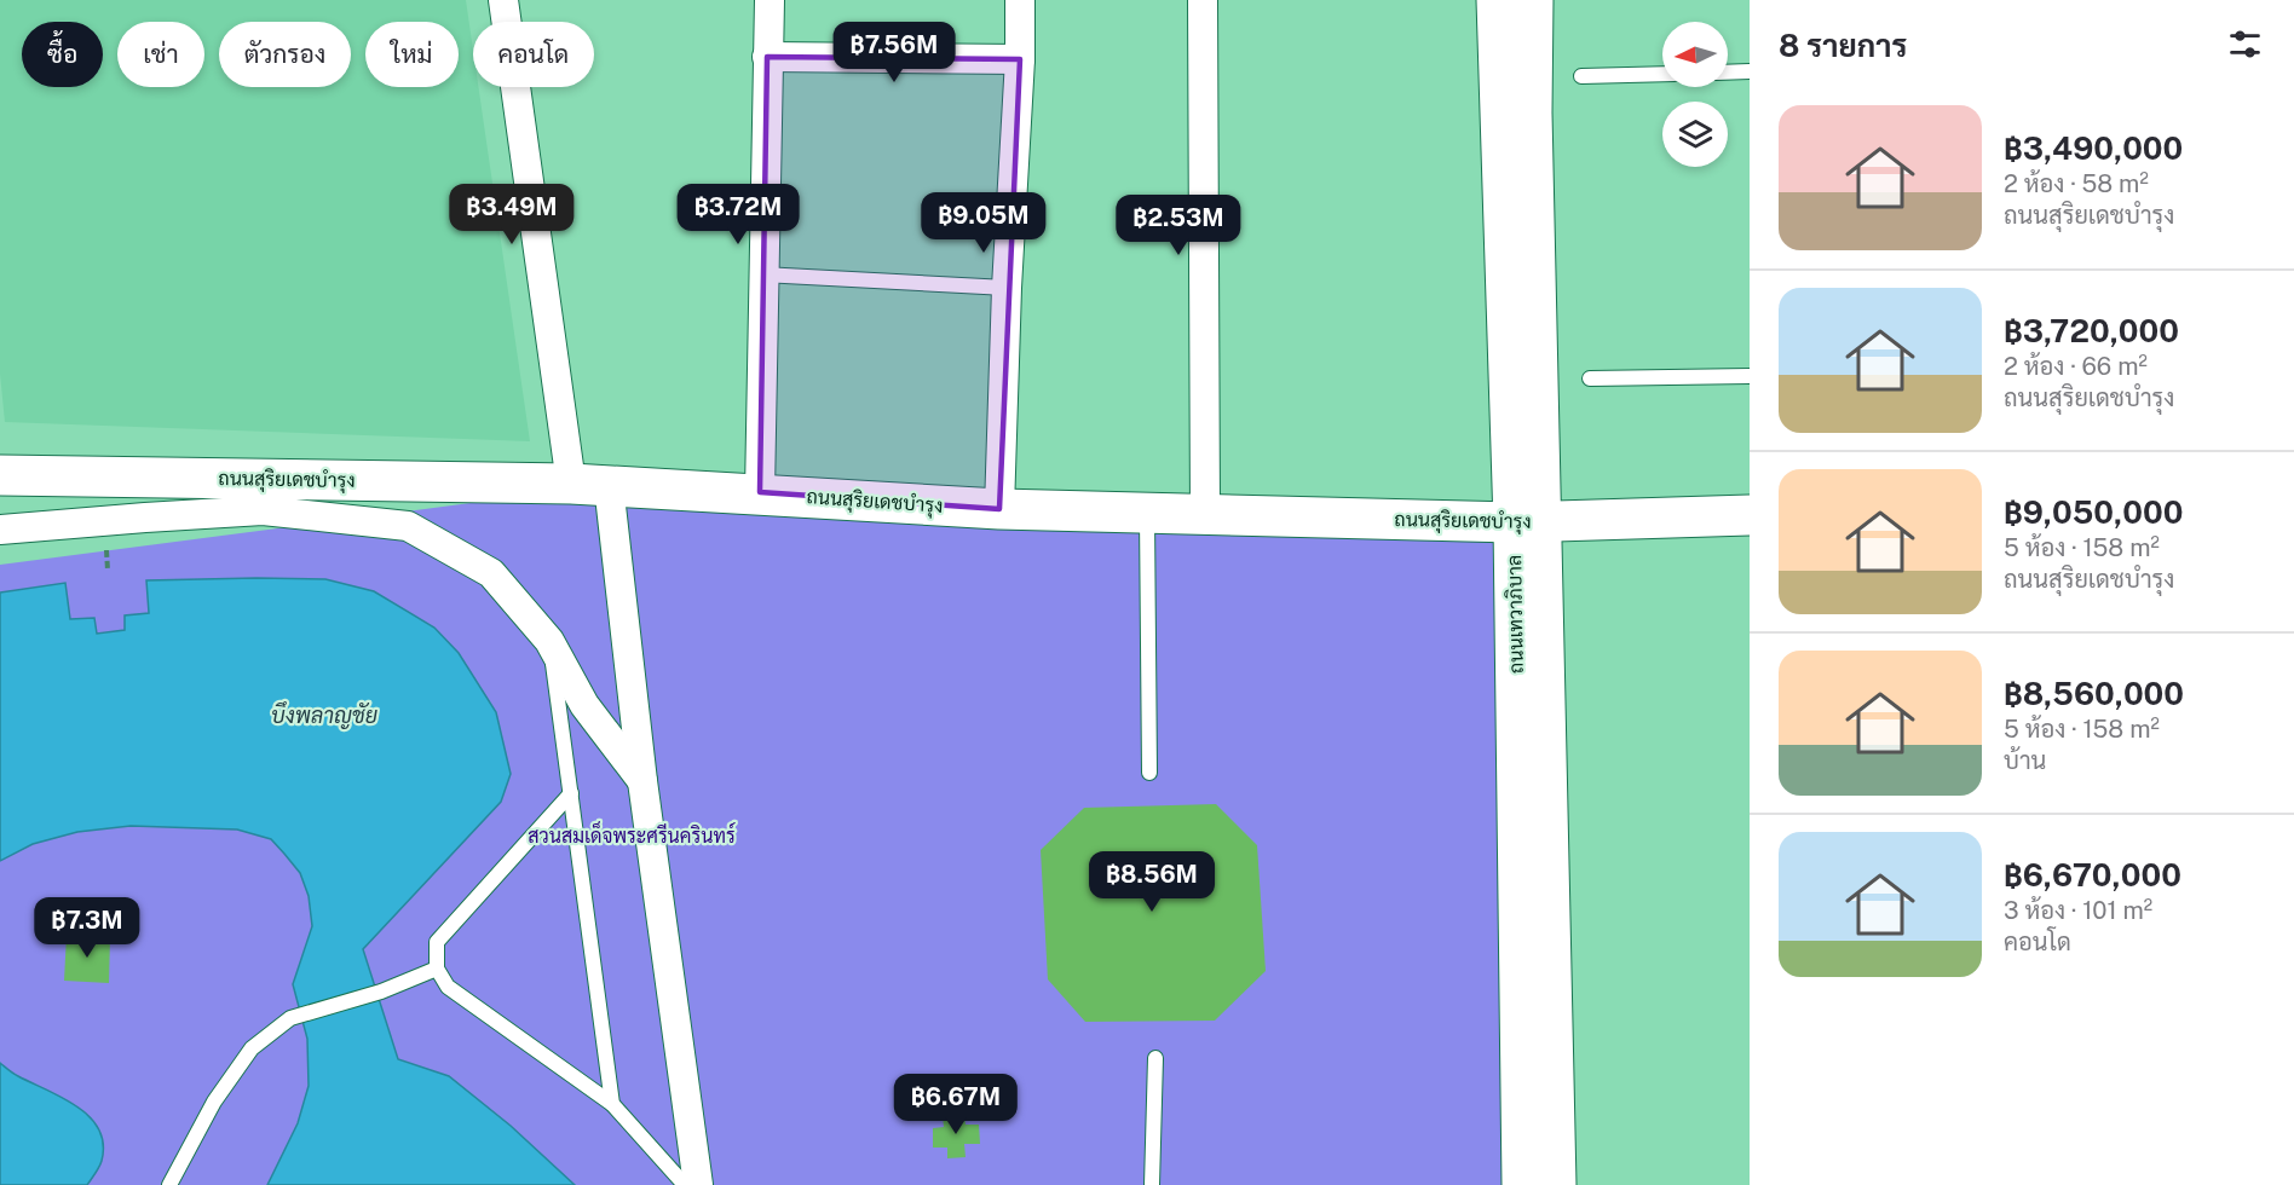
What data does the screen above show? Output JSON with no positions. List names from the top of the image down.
{
  "streets": {
    "main road": ["ถนนสุริยเดชบำรุง", "ถนนเทวาภิบาล"]
  },
  "crossings": [
    ["ถนนสุริยเดชบำรุง", "ถนนเทวาภิบาล"]
  ],
  "water": ["บึงพลาญชัย"],
  "parks": ["สวนสมเด็จพระศรีนครินทร์"],
  "north": "left",
  "page": {
    "heading": "8 รายการ",
    "price": [
      "฿7.56M",
      "฿3.49M",
      "฿3.72M",
      "฿9.05M",
      "฿2.53M",
      "฿8.56M",
      "฿7.3M",
      "฿6.67M"
    ],
    "chip": [
      "ซื้อ",
      "เช่า",
      "ตัวกรอง",
      "ใหม่",
      "คอนโด"
    ],
    "list": [
      {
        "name": "฿3,490,000",
        "note": "2 ห้อง · 58 m² · ถนนสุริยเดชบำรุง"
      },
      {
        "name": "฿3,720,000",
        "note": "2 ห้อง · 66 m² · ถนนสุริยเดชบำรุง"
      },
      {
        "name": "฿9,050,000",
        "note": "5 ห้อง · 158 m² · ถนนสุริยเดชบำรุง"
      },
      {
        "name": "฿8,560,000",
        "note": "5 ห้อง · 158 m² · บ้าน"
      },
      {
        "name": "฿6,670,000",
        "note": "3 ห้อง · 101 m² · คอนโด"
      }
    ]
  }
}
